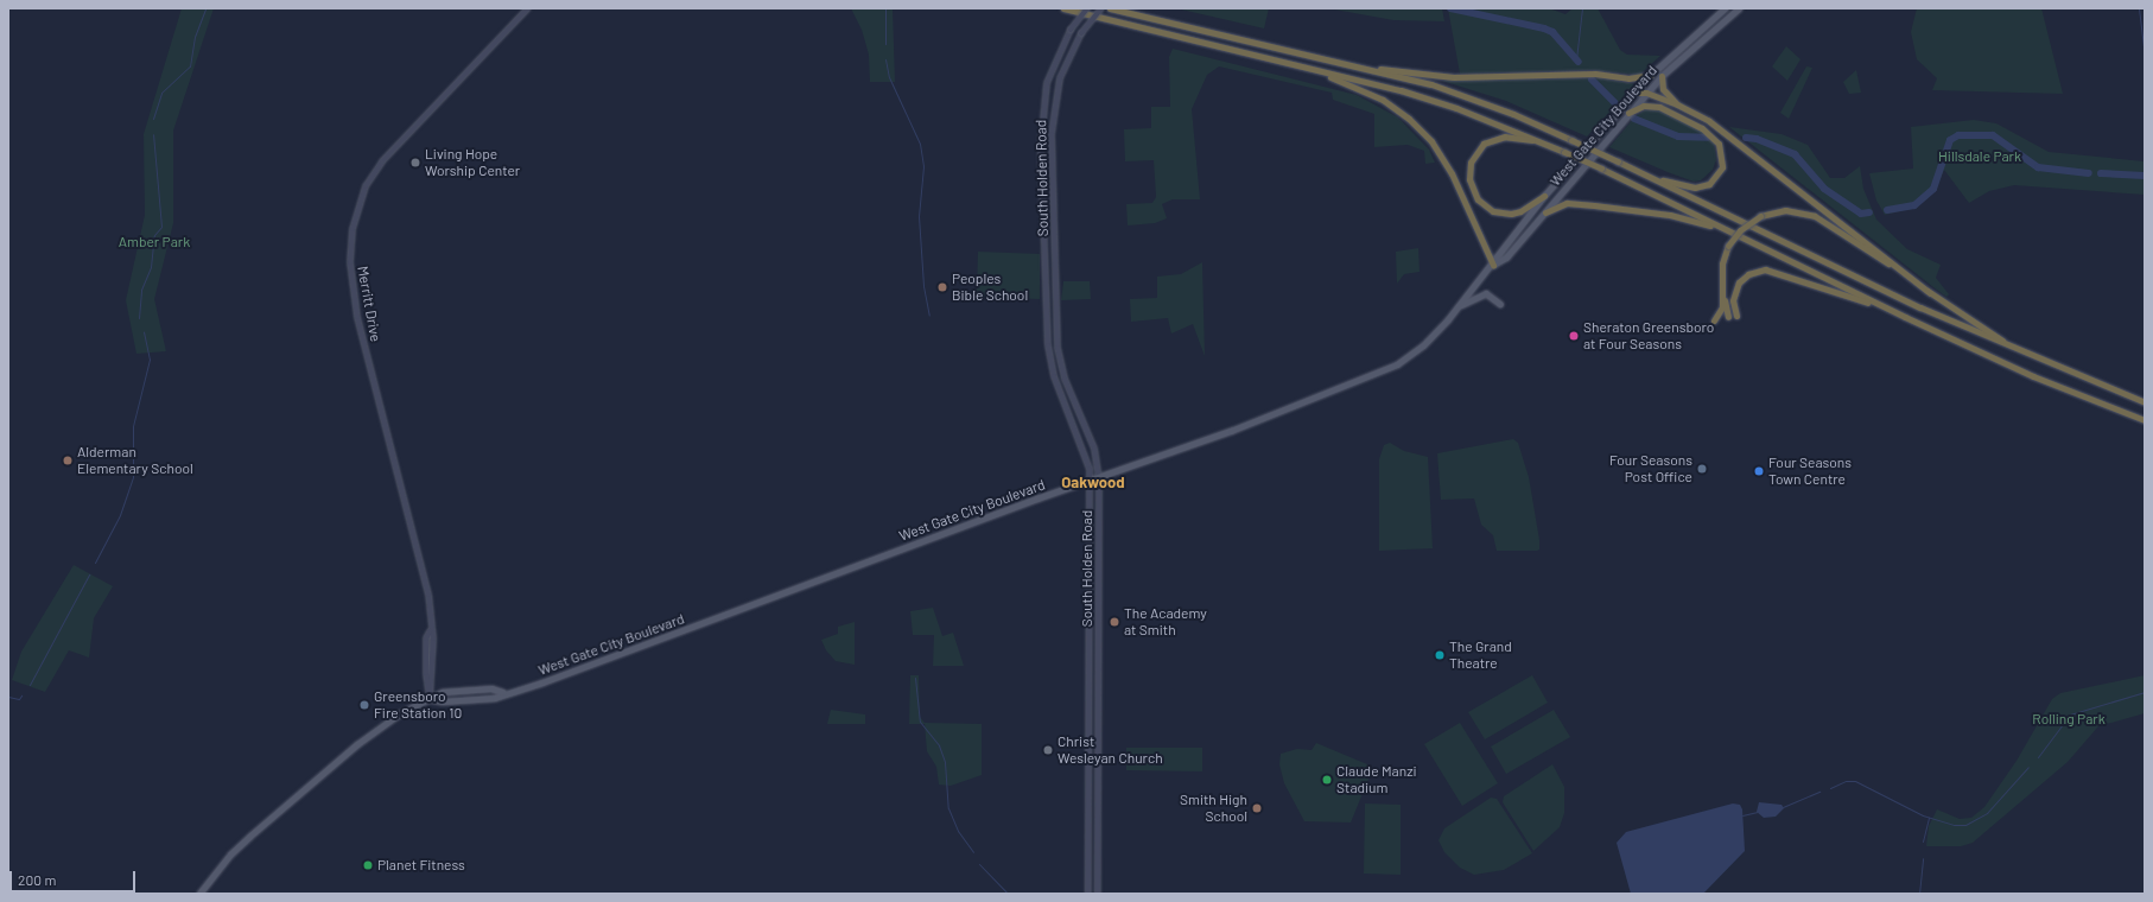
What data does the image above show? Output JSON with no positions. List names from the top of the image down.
{
  "streets": {
    "main road": ["West Gate City Boulevard", "South Holden Road", "Merritt Drive"]
  },
  "crossings": [
    ["West Gate City Boulevard", "South Holden Road"],
    ["West Gate City Boulevard", "Merritt Drive"]
  ],
  "districts": ["Oakwood"],
  "parks": ["Hillsdale Park", "Amber Park", "Rolling Park"],
  "places": [
    "Living Hope Worship Center",
    "Peoples Bible School",
    "Sheraton Greensboro at Four Seasons",
    "Alderman Elementary School",
    "Four Seasons Post Office",
    "Four Seasons Town Centre",
    "The Academy at Smith",
    "The Grand Theatre",
    "Greensboro Fire Station 10",
    "Christ Wesleyan Church",
    "Claude Manzi Stadium",
    "Smith High School",
    "Planet Fitness"
  ],
  "scale_bar": "200 m"
}
